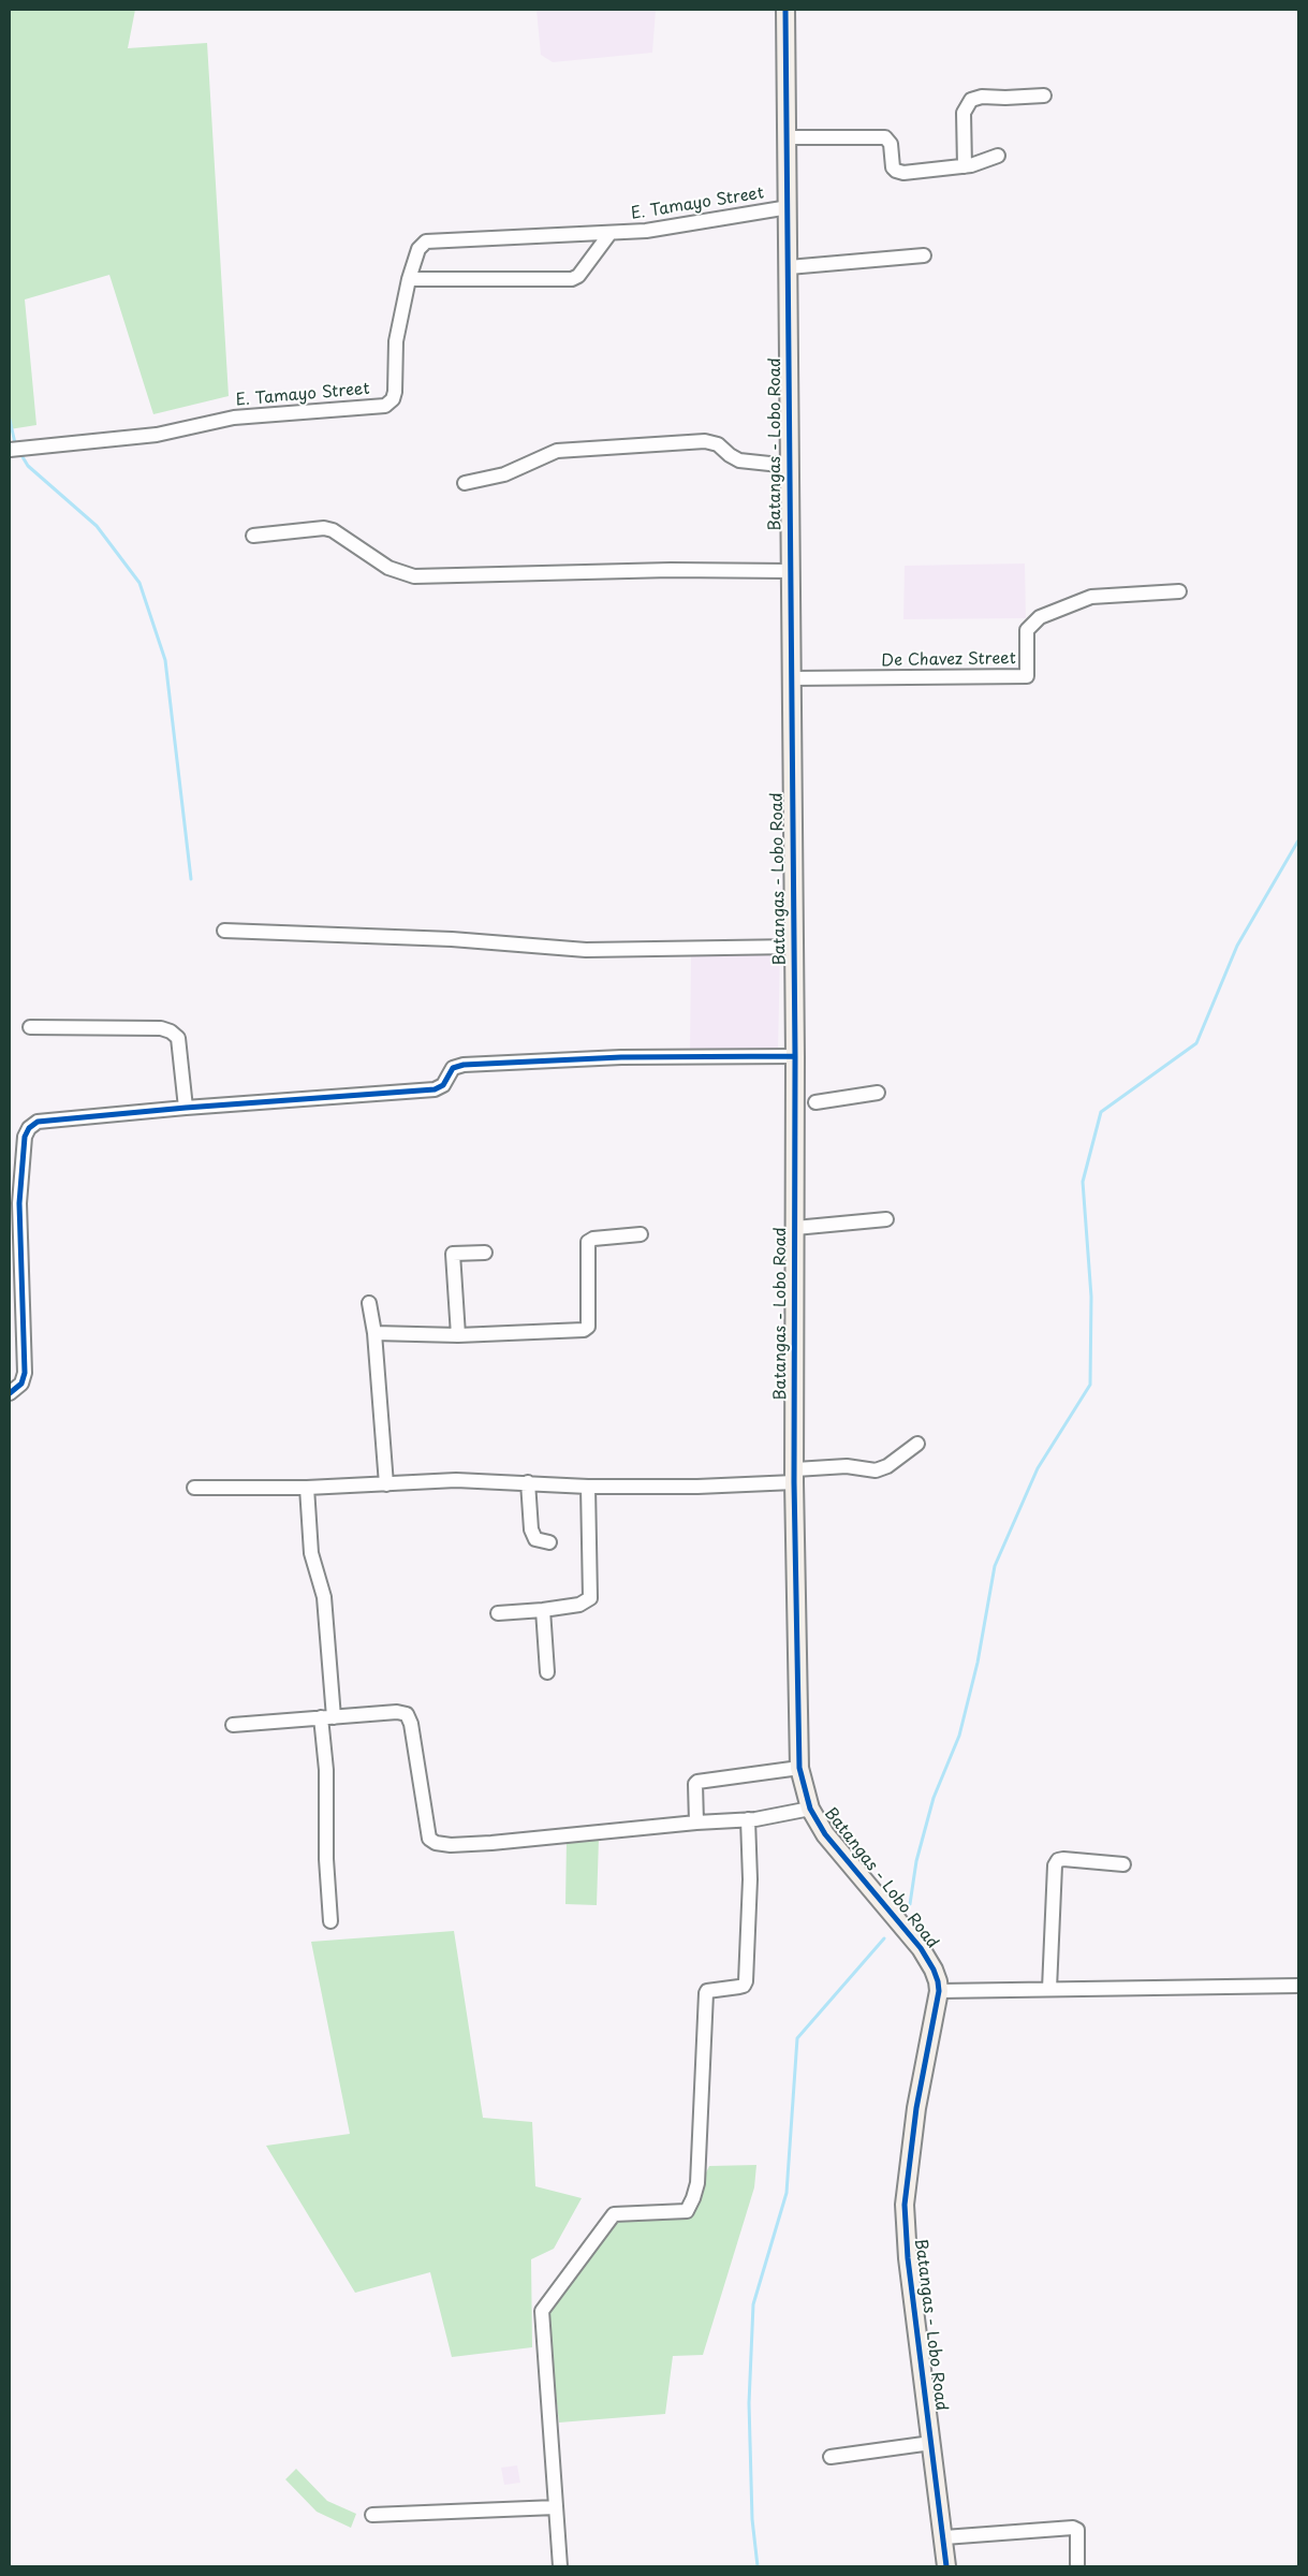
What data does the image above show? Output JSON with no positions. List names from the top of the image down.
{
  "streets": {
    "main road": ["Batangas - Lobo Road"],
    "street": ["E. Tamayo Street", "De Chavez Street"]
  },
  "crossings": [
    ["E. Tamayo Street", "Batangas - Lobo Road"],
    ["Batangas - Lobo Road", "De Chavez Street"]
  ]
}
